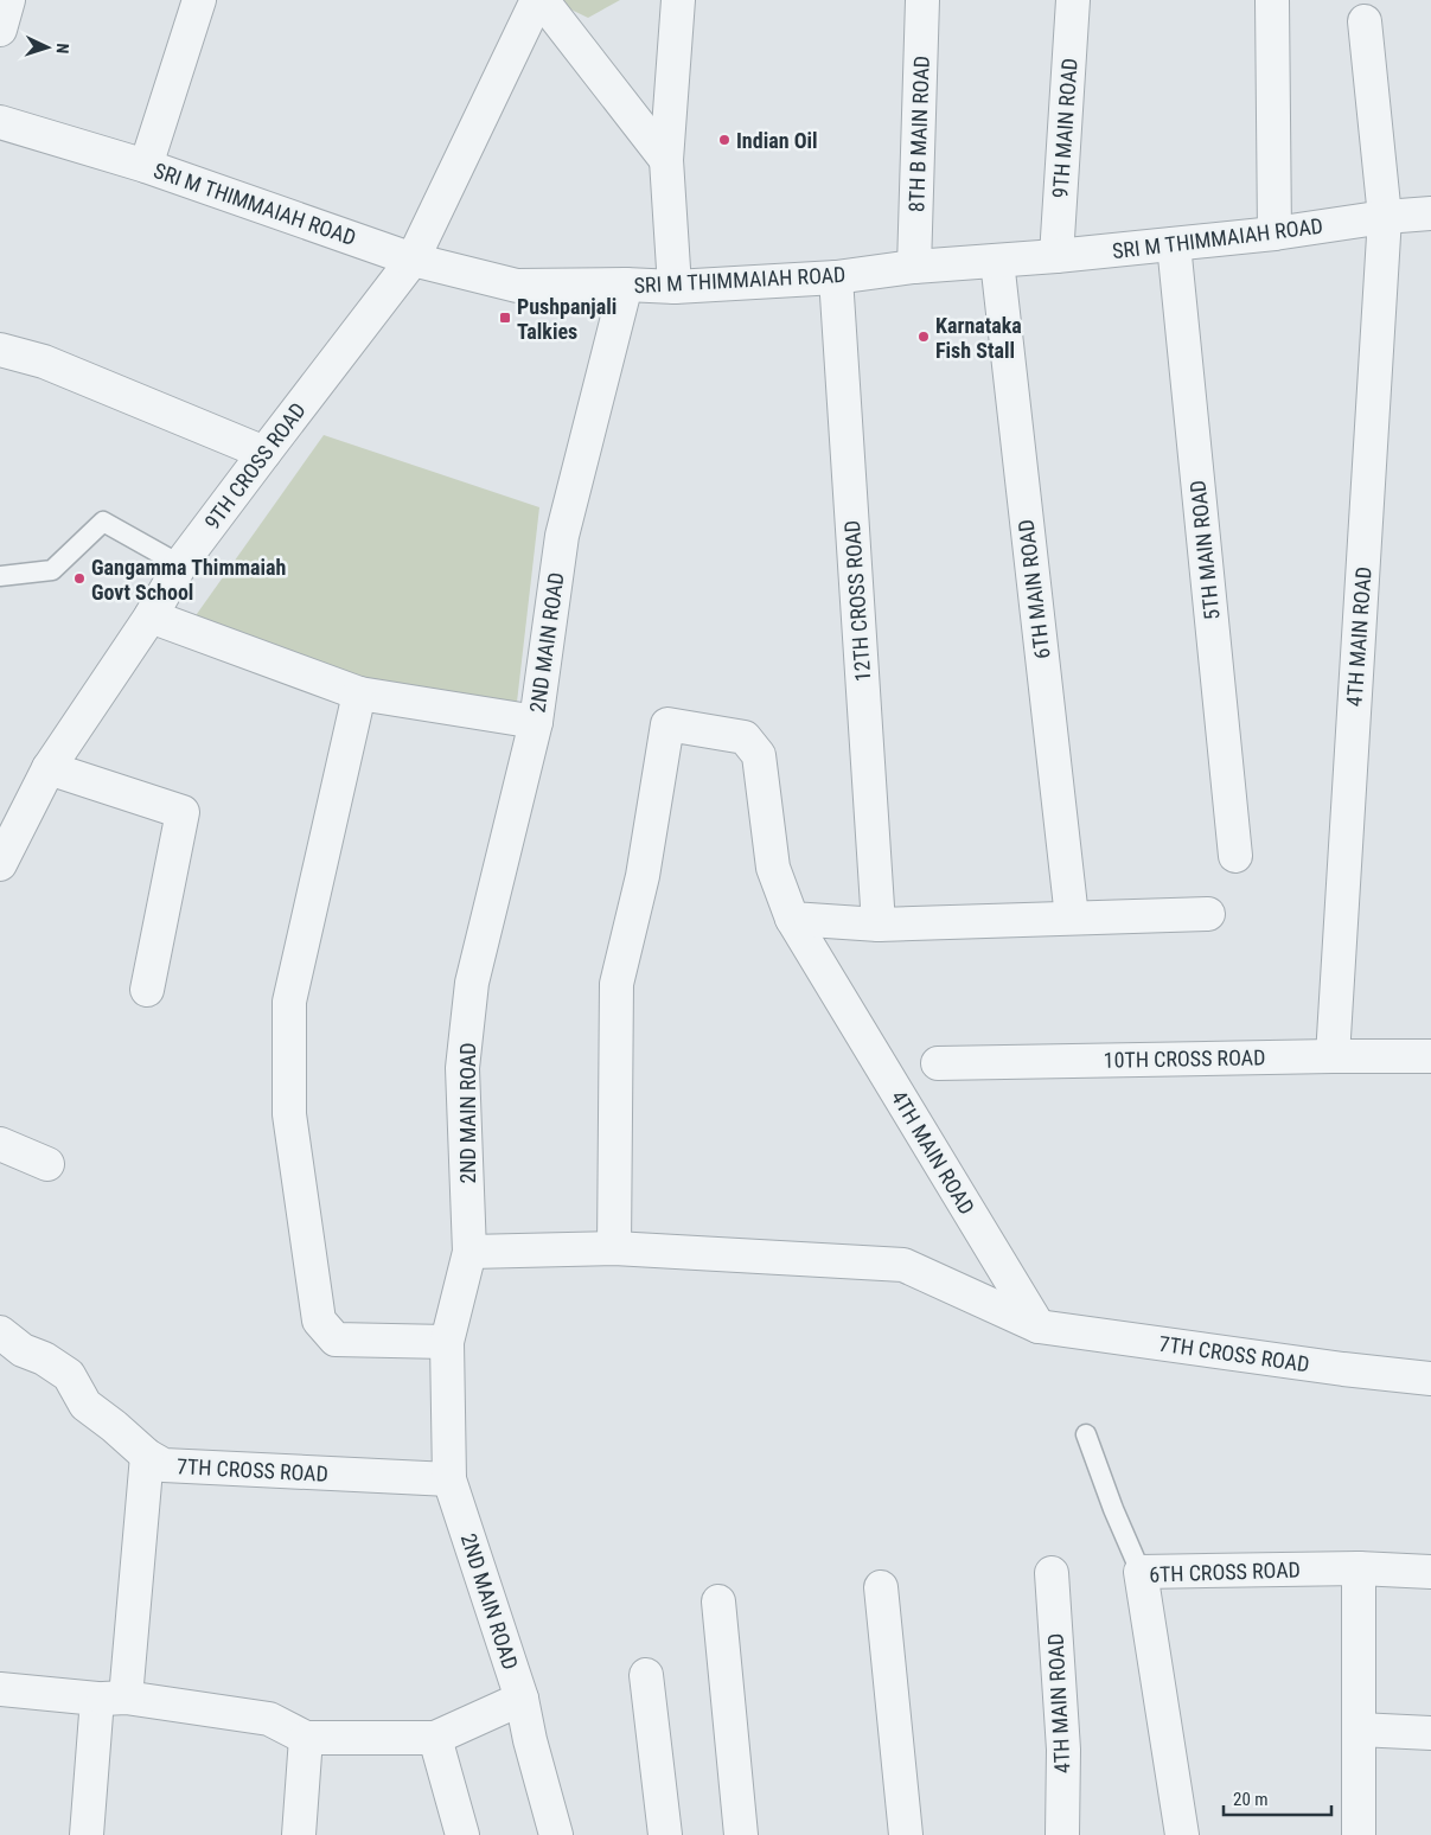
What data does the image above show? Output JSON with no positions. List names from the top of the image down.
{
  "streets": {
    "street": [
      "9TH MAIN ROAD",
      "8TH B MAIN ROAD",
      "SRI M THIMMAIAH ROAD",
      "9TH CROSS ROAD",
      "5TH MAIN ROAD",
      "6TH MAIN ROAD",
      "12TH CROSS ROAD",
      "4TH MAIN ROAD",
      "2ND MAIN ROAD",
      "10TH CROSS ROAD",
      "7TH CROSS ROAD",
      "6TH CROSS ROAD"
    ]
  },
  "crossings": [
    ["9TH MAIN ROAD", "SRI M THIMMAIAH ROAD"],
    ["8TH B MAIN ROAD", "SRI M THIMMAIAH ROAD"],
    ["SRI M THIMMAIAH ROAD", "9TH CROSS ROAD"],
    ["SRI M THIMMAIAH ROAD", "5TH MAIN ROAD"],
    ["SRI M THIMMAIAH ROAD", "6TH MAIN ROAD"],
    ["SRI M THIMMAIAH ROAD", "12TH CROSS ROAD"],
    ["SRI M THIMMAIAH ROAD", "4TH MAIN ROAD"],
    ["SRI M THIMMAIAH ROAD", "2ND MAIN ROAD"],
    ["4TH MAIN ROAD", "10TH CROSS ROAD"],
    ["4TH MAIN ROAD", "7TH CROSS ROAD"],
    ["2ND MAIN ROAD", "7TH CROSS ROAD"]
  ],
  "places": {
    "other": ["Indian Oil", "Karnataka Fish Stall", "Gangamma Thimmaiah Govt School"],
    "transit": ["Pushpanjali Talkies"]
  },
  "scale_bar": "20 m",
  "north": "right"
}
